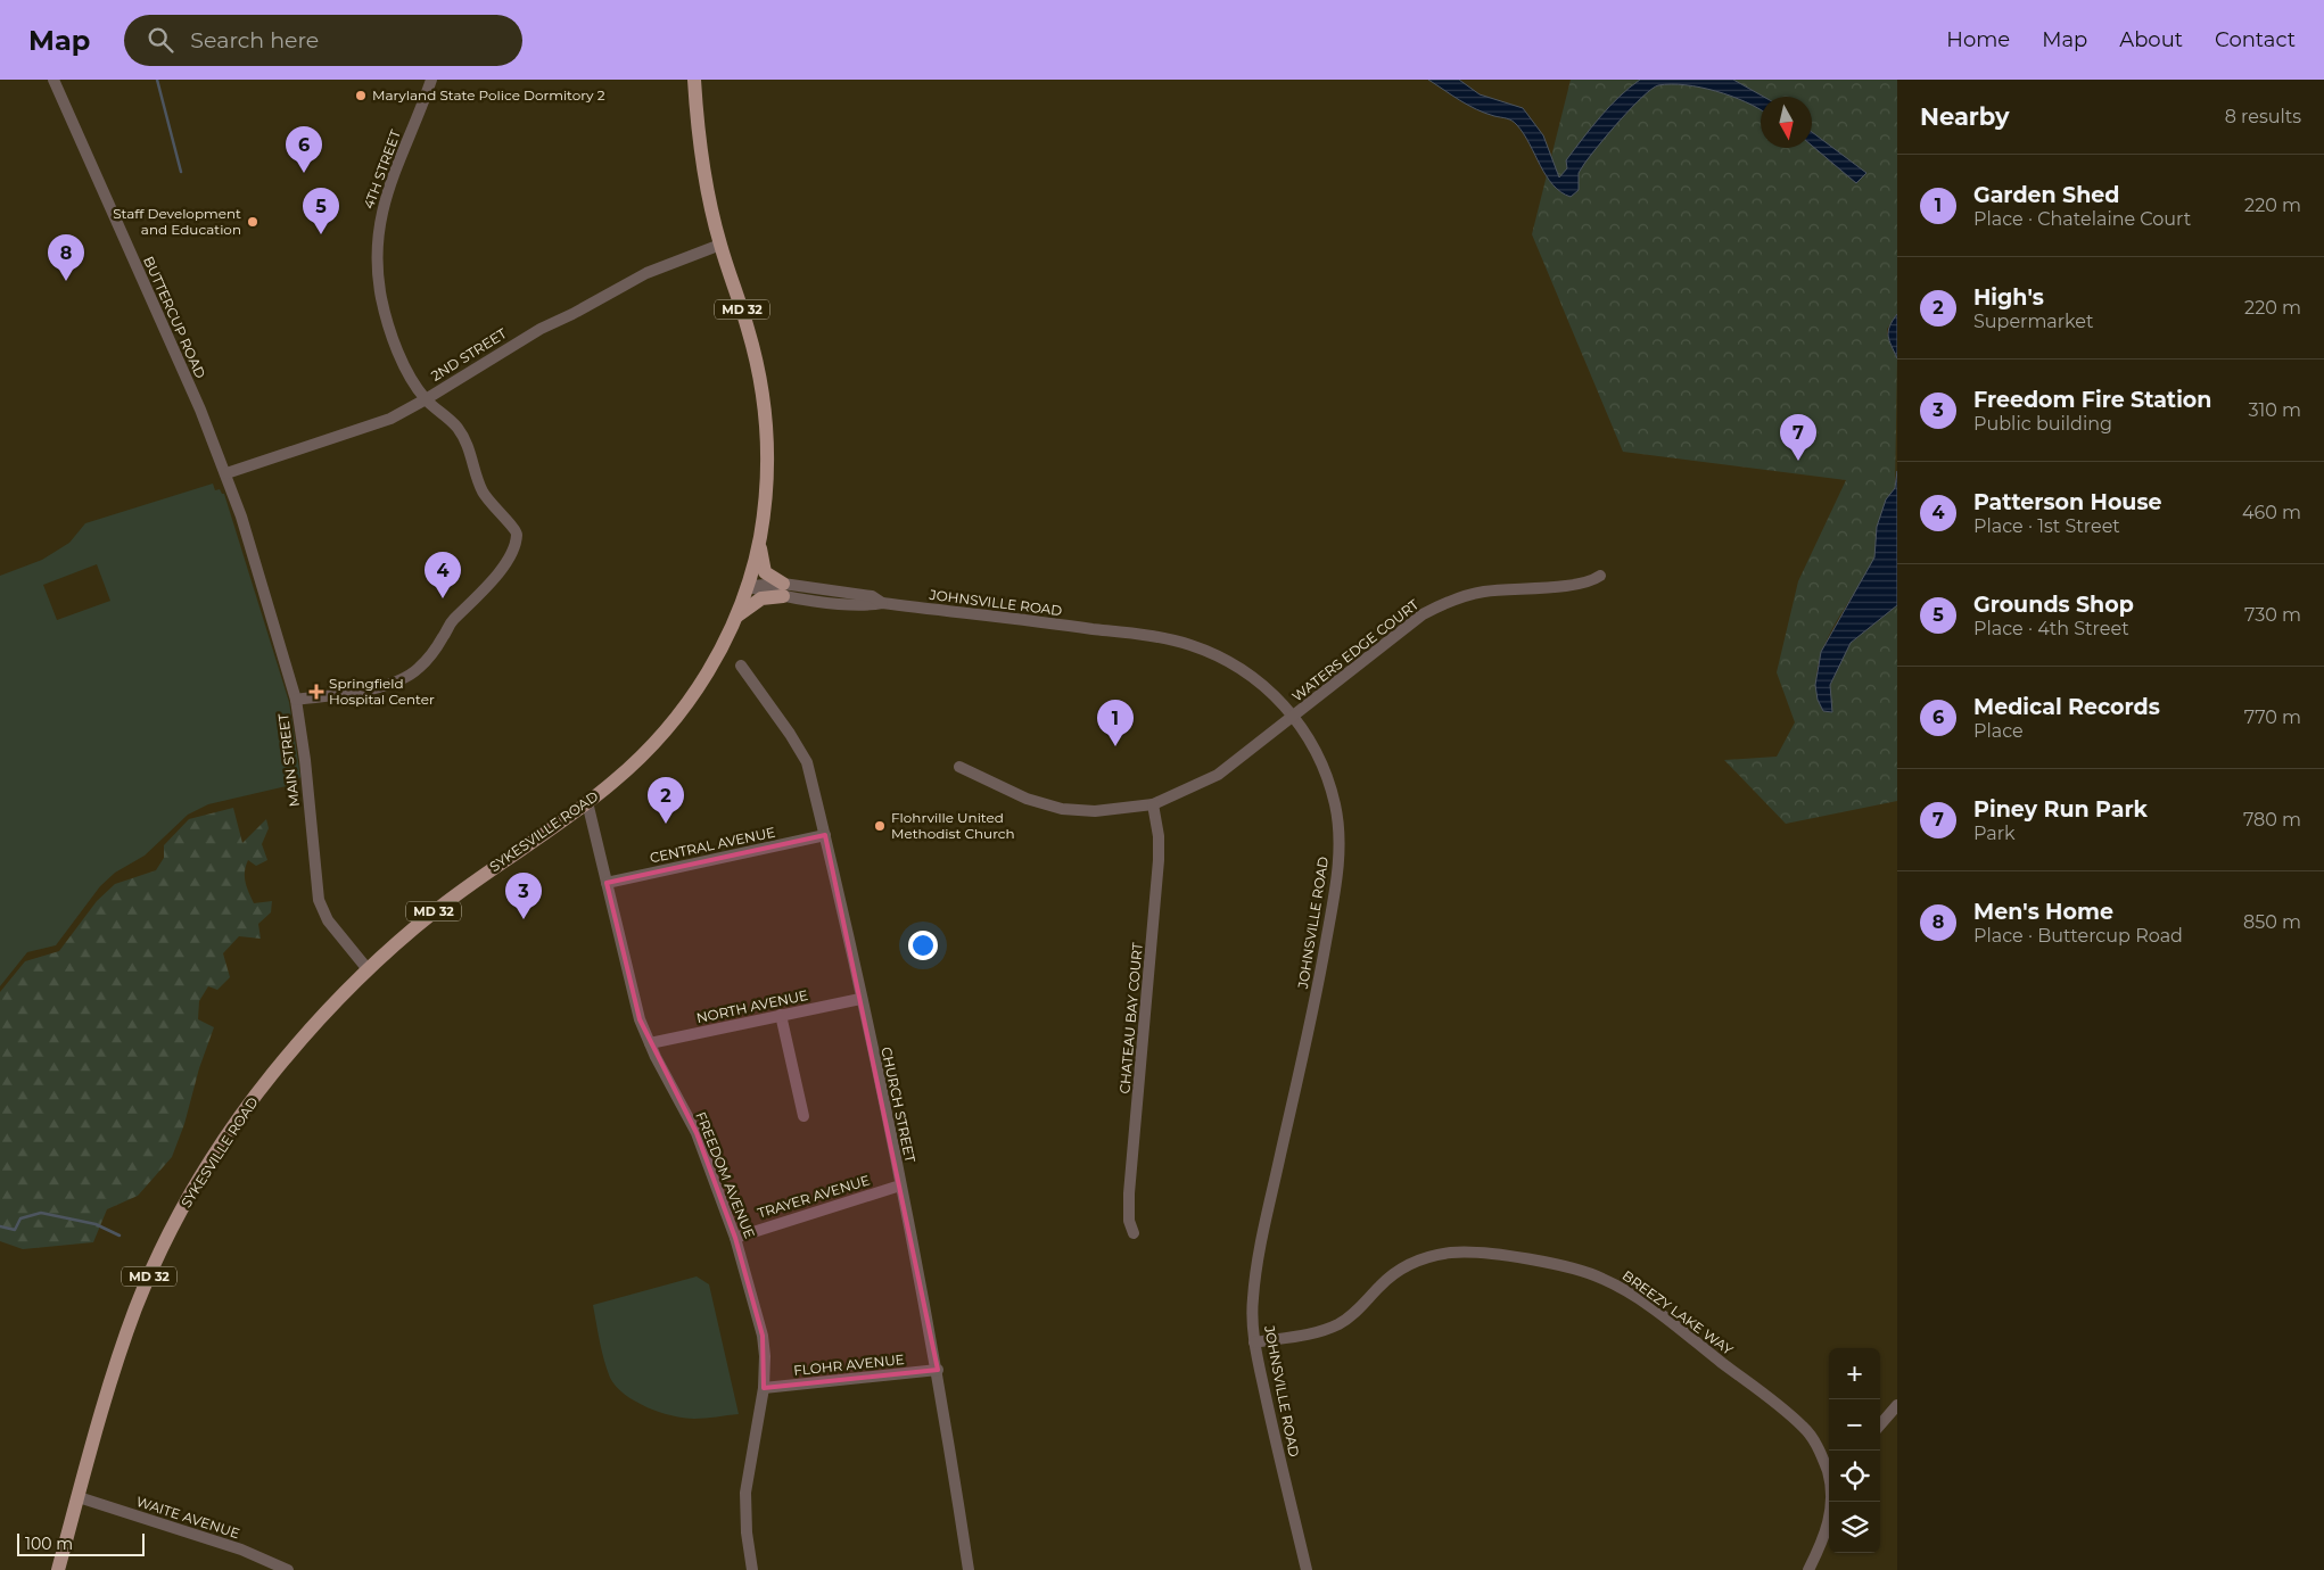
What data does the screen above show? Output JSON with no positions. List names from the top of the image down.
{
  "streets": {
    "main road": ["MD 32", "SYKESVILLE ROAD"],
    "street": [
      "4TH STREET",
      "BUTTERCUP ROAD",
      "2ND STREET",
      "JOHNSVILLE ROAD",
      "WATERS EDGE COURT",
      "MAIN STREET",
      "CENTRAL AVENUE",
      "NORTH AVENUE",
      "CHATEAU BAY COURT",
      "CHURCH STREET",
      "FREEDOM AVENUE",
      "TRAYER AVENUE",
      "BREEZY LAKE WAY",
      "FLOHR AVENUE",
      "WAITE AVENUE"
    ]
  },
  "crossings": [
    ["4TH STREET", "2ND STREET"],
    ["4TH STREET", "MAIN STREET"],
    ["BUTTERCUP ROAD", "2ND STREET"],
    ["BUTTERCUP ROAD", "MAIN STREET"],
    ["2ND STREET", "MAIN STREET"],
    ["2ND STREET", "SYKESVILLE ROAD"],
    ["JOHNSVILLE ROAD", "WATERS EDGE COURT"],
    ["JOHNSVILLE ROAD", "SYKESVILLE ROAD"],
    ["JOHNSVILLE ROAD", "BREEZY LAKE WAY"],
    ["WATERS EDGE COURT", "CHATEAU BAY COURT"],
    ["MAIN STREET", "SYKESVILLE ROAD"],
    ["SYKESVILLE ROAD", "FREEDOM AVENUE"],
    ["SYKESVILLE ROAD", "WAITE AVENUE"],
    ["CENTRAL AVENUE", "CHURCH STREET"],
    ["CENTRAL AVENUE", "FREEDOM AVENUE"],
    ["NORTH AVENUE", "CHURCH STREET"],
    ["NORTH AVENUE", "FREEDOM AVENUE"],
    ["CHURCH STREET", "TRAYER AVENUE"],
    ["CHURCH STREET", "FLOHR AVENUE"],
    ["FREEDOM AVENUE", "TRAYER AVENUE"],
    ["FREEDOM AVENUE", "FLOHR AVENUE"]
  ],
  "places": {
    "other": ["Maryland State Police Dormitory 2", "Staff Development and Education", "Flohrville United Methodist Church"],
    "health": ["Springfield Hospital Center"]
  },
  "scale_bar": "100 m",
  "north": "bottom",
  "page": {
    "header": "Map",
    "search": "Search here",
    "nav": [
      "Home",
      "Map",
      "About",
      "Contact"
    ],
    "heading": ["Nearby", "8 results"],
    "pins": [
      "6",
      "5",
      "8",
      "7",
      "4",
      "1",
      "2",
      "3"
    ],
    "list": [
      {
        "mark": "1",
        "name": "Garden Shed",
        "note": "Place · Chatelaine Court",
        "value": "220 m"
      },
      {
        "mark": "2",
        "name": "High's",
        "note": "Supermarket",
        "value": "220 m"
      },
      {
        "mark": "3",
        "name": "Freedom Fire Station",
        "note": "Public building",
        "value": "310 m"
      },
      {
        "mark": "4",
        "name": "Patterson House",
        "note": "Place · 1st Street",
        "value": "460 m"
      },
      {
        "mark": "5",
        "name": "Grounds Shop",
        "note": "Place · 4th Street",
        "value": "730 m"
      },
      {
        "mark": "6",
        "name": "Medical Records",
        "note": "Place",
        "value": "770 m"
      },
      {
        "mark": "7",
        "name": "Piney Run Park",
        "note": "Park",
        "value": "780 m"
      },
      {
        "mark": "8",
        "name": "Men's Home",
        "note": "Place · Buttercup Road",
        "value": "850 m"
      }
    ],
    "map_buttons": ["+", "−"],
    "scale": "100 m"
  }
}
